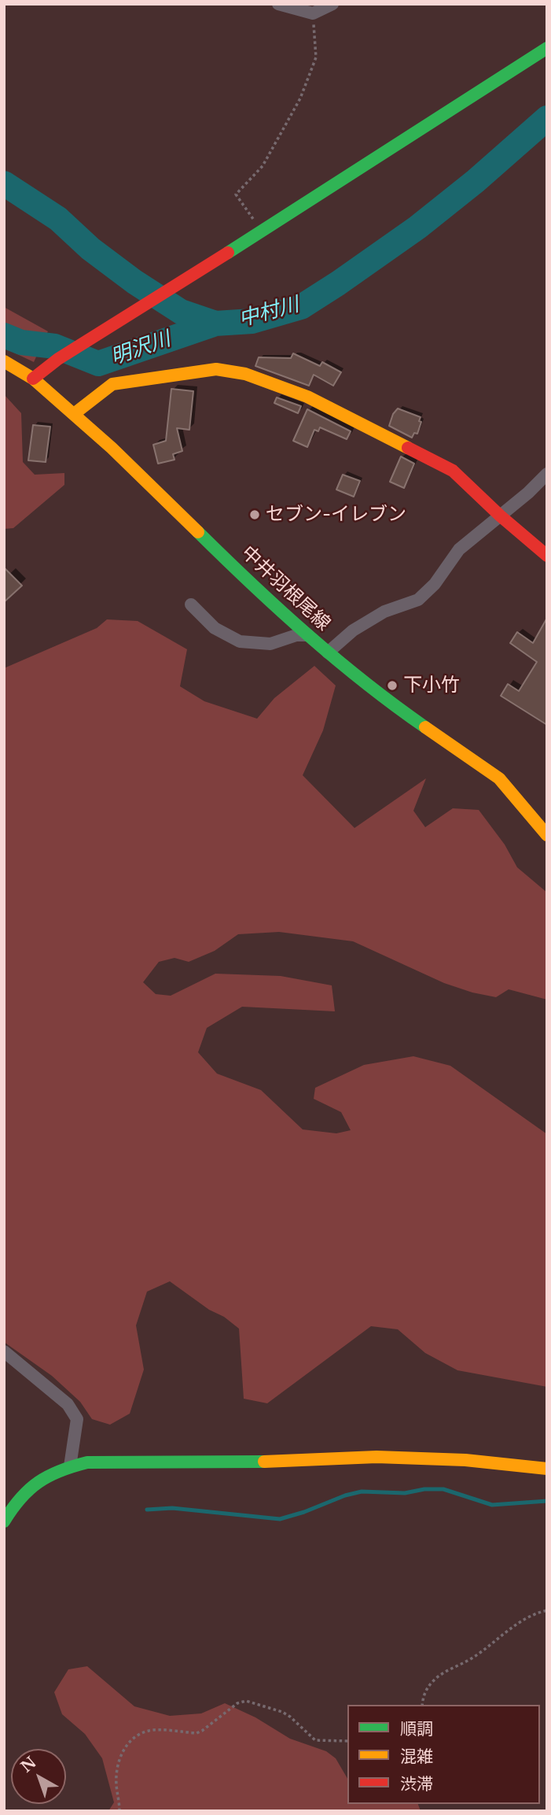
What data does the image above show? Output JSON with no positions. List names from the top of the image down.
{
  "streets": {
    "street": ["中井羽根尾線"]
  },
  "water": ["中村川", "明沢川"],
  "places": ["セブン-イレブン", "下小竹"],
  "legend": ["順調", "混雑", "渋滞"],
  "north": "top left"
}
